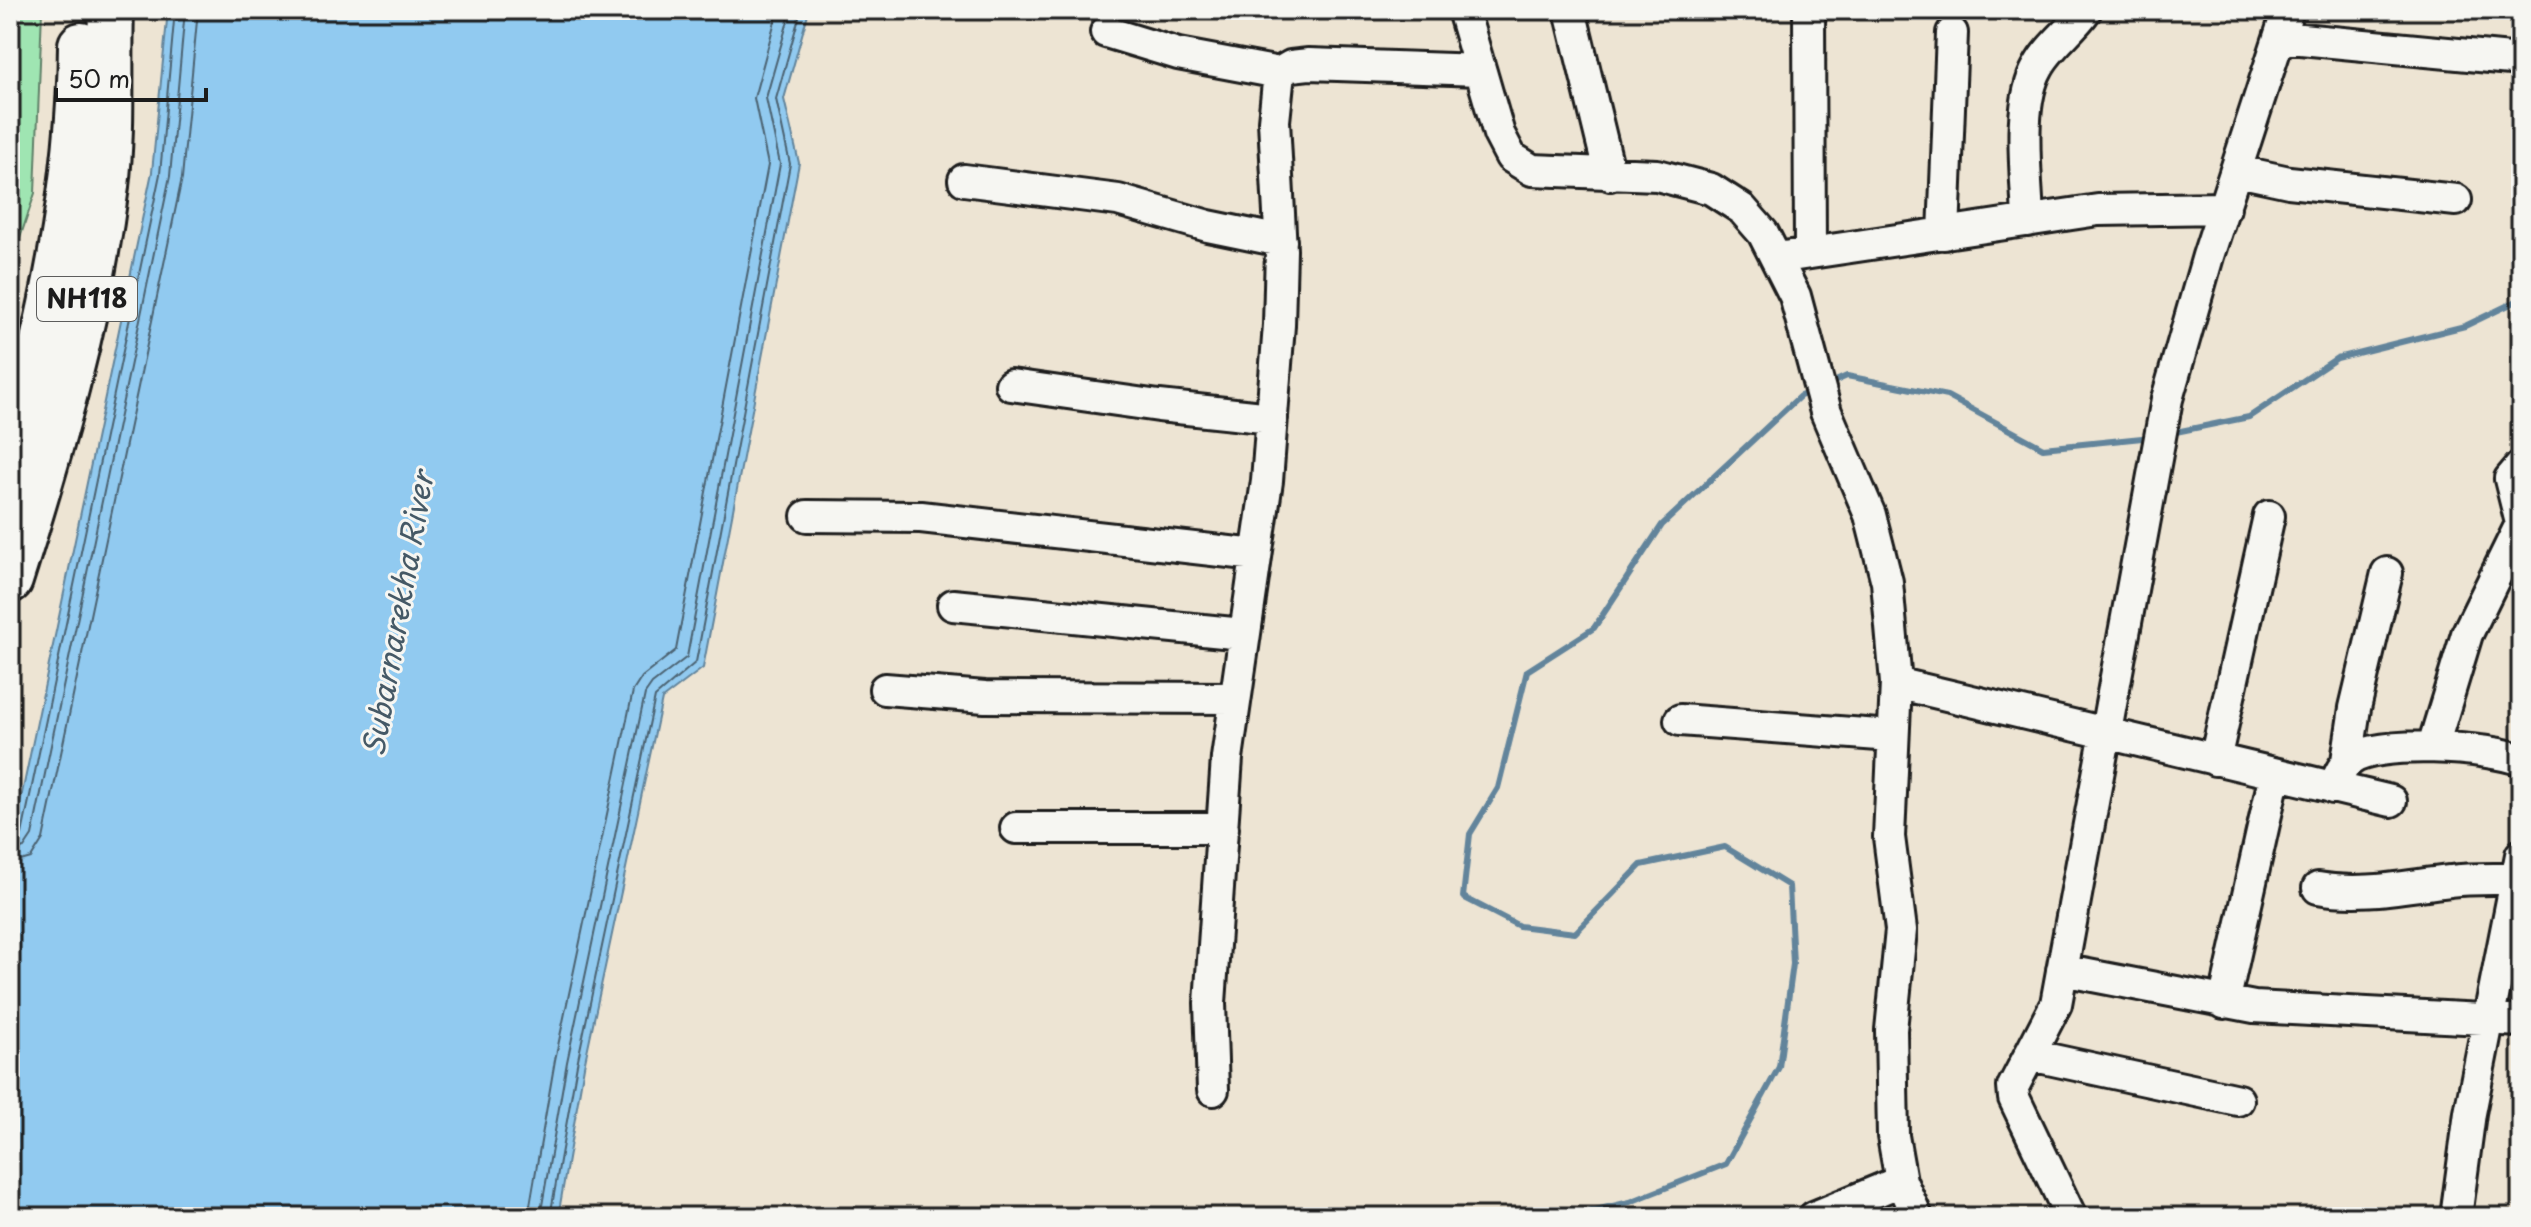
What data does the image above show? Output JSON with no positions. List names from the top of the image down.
{
  "streets": {
    "highway": ["NH118"]
  },
  "water": ["Subarnarekha River"],
  "scale_bar": "50 m"
}
